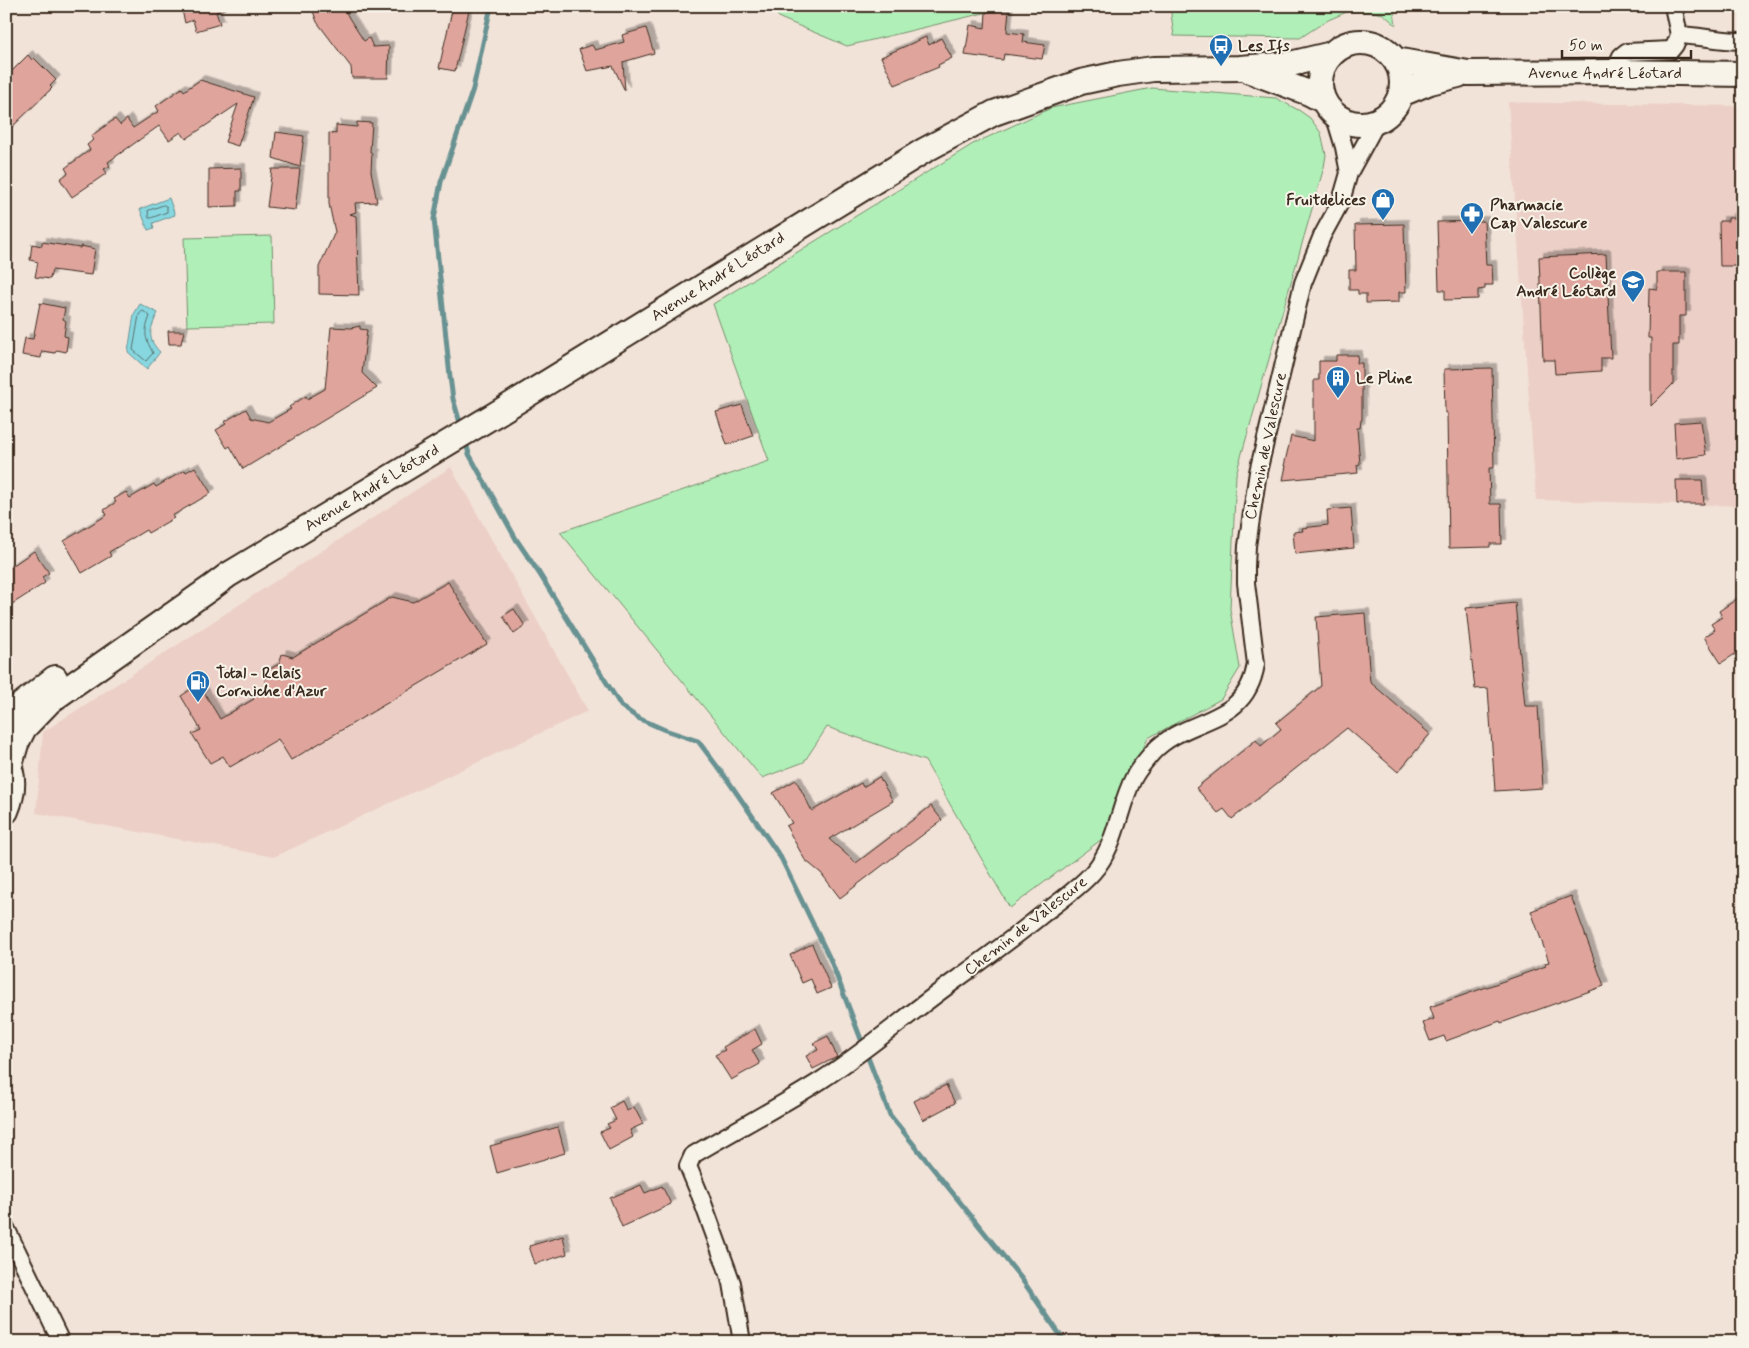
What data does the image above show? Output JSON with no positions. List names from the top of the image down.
{
  "streets": {
    "main road": ["Avenue André Léotard"],
    "street": ["Chemin de Valescure"]
  },
  "crossings": [
    ["Avenue André Léotard", "Chemin de Valescure"]
  ],
  "places": {
    "bus stop": ["Les Ifs"],
    "shop": ["Fruitdelices"],
    "pharmacy": ["Pharmacie Cap Valescure"],
    "school or university": ["Collège André Léotard"],
    "building": ["Le Pline"],
    "fuel station": ["Total - Relais Corniche d'Azur"]
  },
  "scale_bar": "50 m"
}
